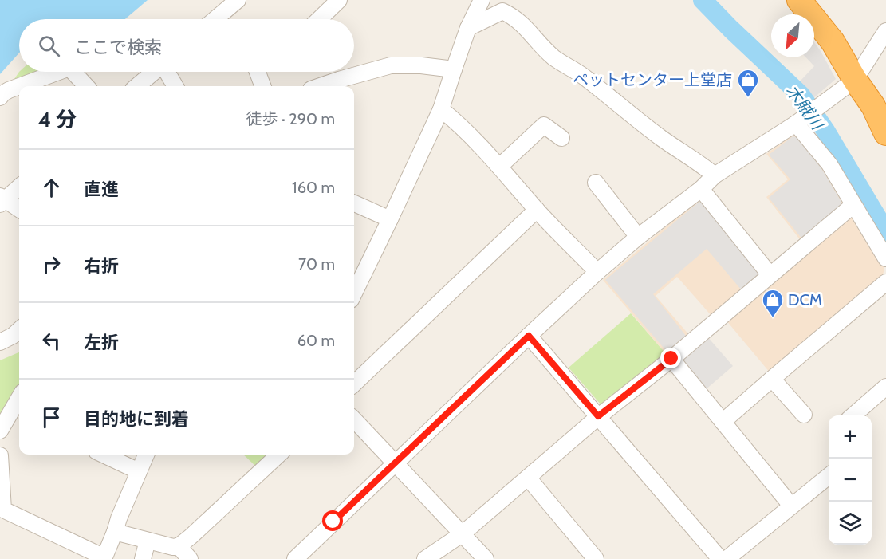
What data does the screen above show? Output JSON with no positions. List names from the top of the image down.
{
  "water": ["木賊川"],
  "places": {
    "shop": ["ペットセンター上堂店", "DCM"]
  },
  "north": "bottom left",
  "page": {
    "search": "ここで検索",
    "heading": ["4 分", "徒歩 · 290 m"],
    "list": [
      ["直進", "160 m"],
      ["右折", "70 m"],
      ["左折", "60 m"],
      "目的地に到着"
    ],
    "map_buttons": ["+", "−"]
  }
}
